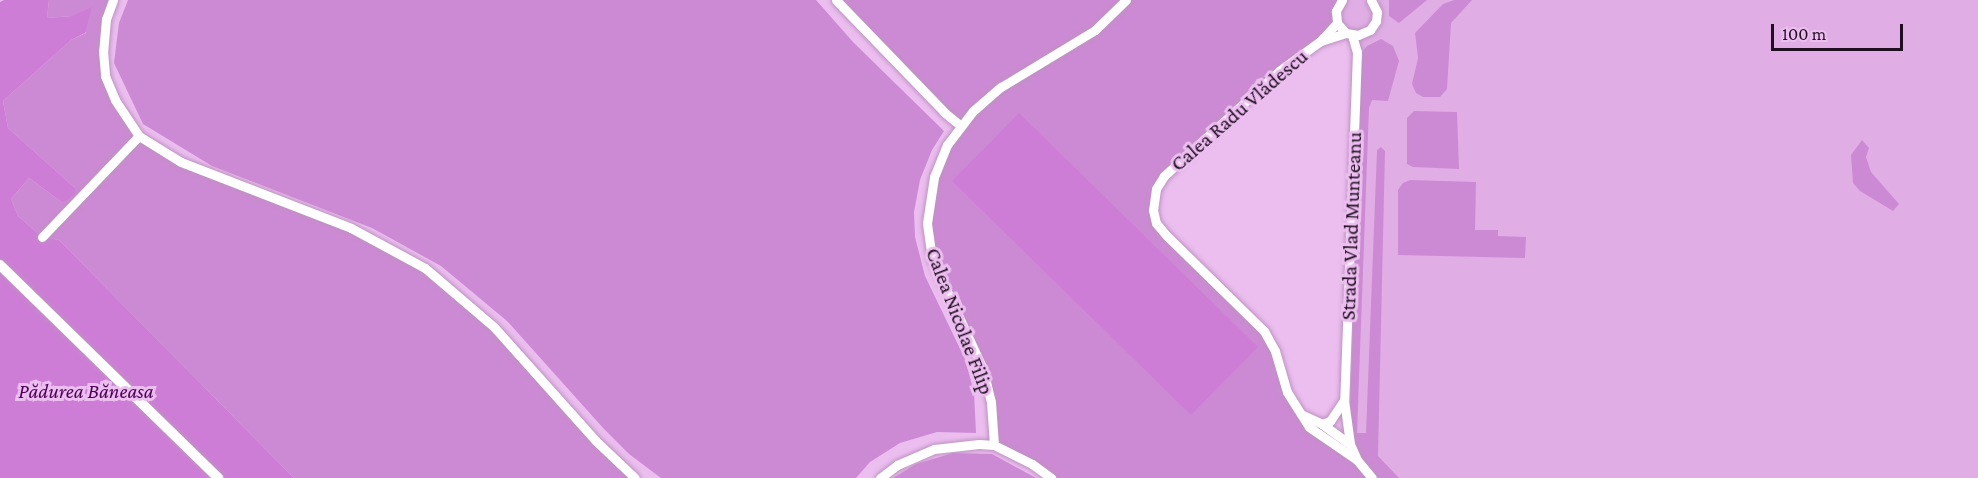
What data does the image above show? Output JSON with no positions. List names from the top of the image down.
{
  "streets": {
    "street": ["Calea Radu Vlădescu", "Strada Vlad Munteanu", "Calea Nicolae Filip"]
  },
  "crossings": [
    ["Calea Radu Vlădescu", "Strada Vlad Munteanu"]
  ],
  "parks": ["Pădurea Băneasa"],
  "scale_bar": "100 m"
}
